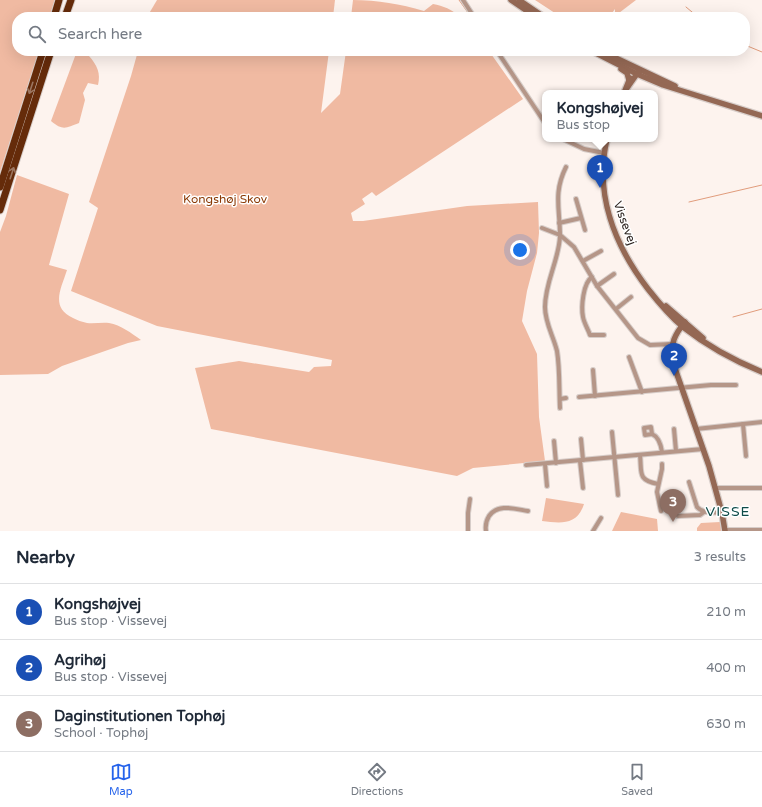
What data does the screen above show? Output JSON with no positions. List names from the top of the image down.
{
  "streets": {
    "street": ["Vissevej"]
  },
  "districts": ["VISSE"],
  "parks": ["Kongshøj Skov"],
  "page": {
    "search": "Search here",
    "popup": ["Kongshøjvej", "Bus stop"],
    "pins": ["1", "2", "3"],
    "heading": ["Nearby", "3 results"],
    "list": [
      {
        "mark": "1",
        "name": "Kongshøjvej",
        "note": "Bus stop · Vissevej",
        "value": "210 m"
      },
      {
        "mark": "2",
        "name": "Agrihøj",
        "note": "Bus stop · Vissevej",
        "value": "400 m"
      },
      {
        "mark": "3",
        "name": "Daginstitutionen Tophøj",
        "note": "School · Tophøj",
        "value": "630 m"
      }
    ],
    "nav": ["Map", "Directions", "Saved"]
  }
}
